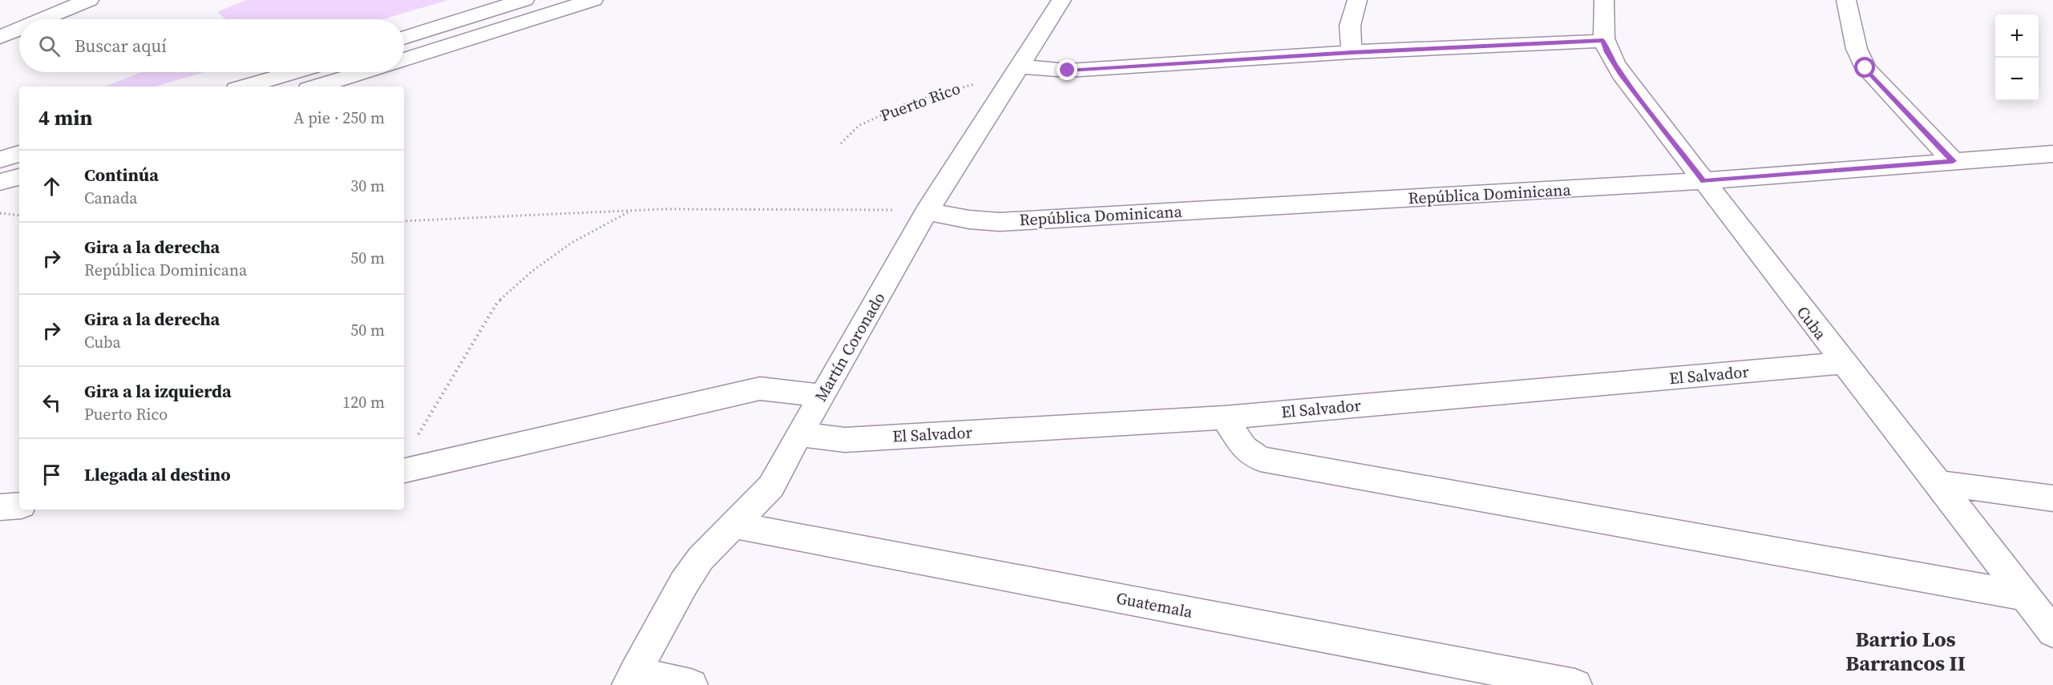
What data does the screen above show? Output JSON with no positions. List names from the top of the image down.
{
  "streets": {
    "street": [
      "República Dominicana",
      "Cuba",
      "Martín Coronado",
      "El Salvador",
      "Guatemala"
    ],
    "path": ["Puerto Rico"]
  },
  "crossings": [
    ["Puerto Rico", "Martín Coronado"],
    ["República Dominicana", "Cuba"],
    ["República Dominicana", "Martín Coronado"],
    ["Cuba", "El Salvador"],
    ["Martín Coronado", "El Salvador"],
    ["Martín Coronado", "Guatemala"]
  ],
  "districts": ["Barrio Los Barrancos II"],
  "page": {
    "map_buttons": ["+", "−"],
    "search": "Buscar aquí",
    "heading": ["4 min", "A pie · 250 m"],
    "list": [
      ["Continúa", "Canada", "30 m"],
      ["Gira a la derecha", "República Dominicana", "50 m"],
      ["Gira a la derecha", "Cuba", "50 m"],
      ["Gira a la izquierda", "Puerto Rico", "120 m"],
      "Llegada al destino"
    ]
  }
}
